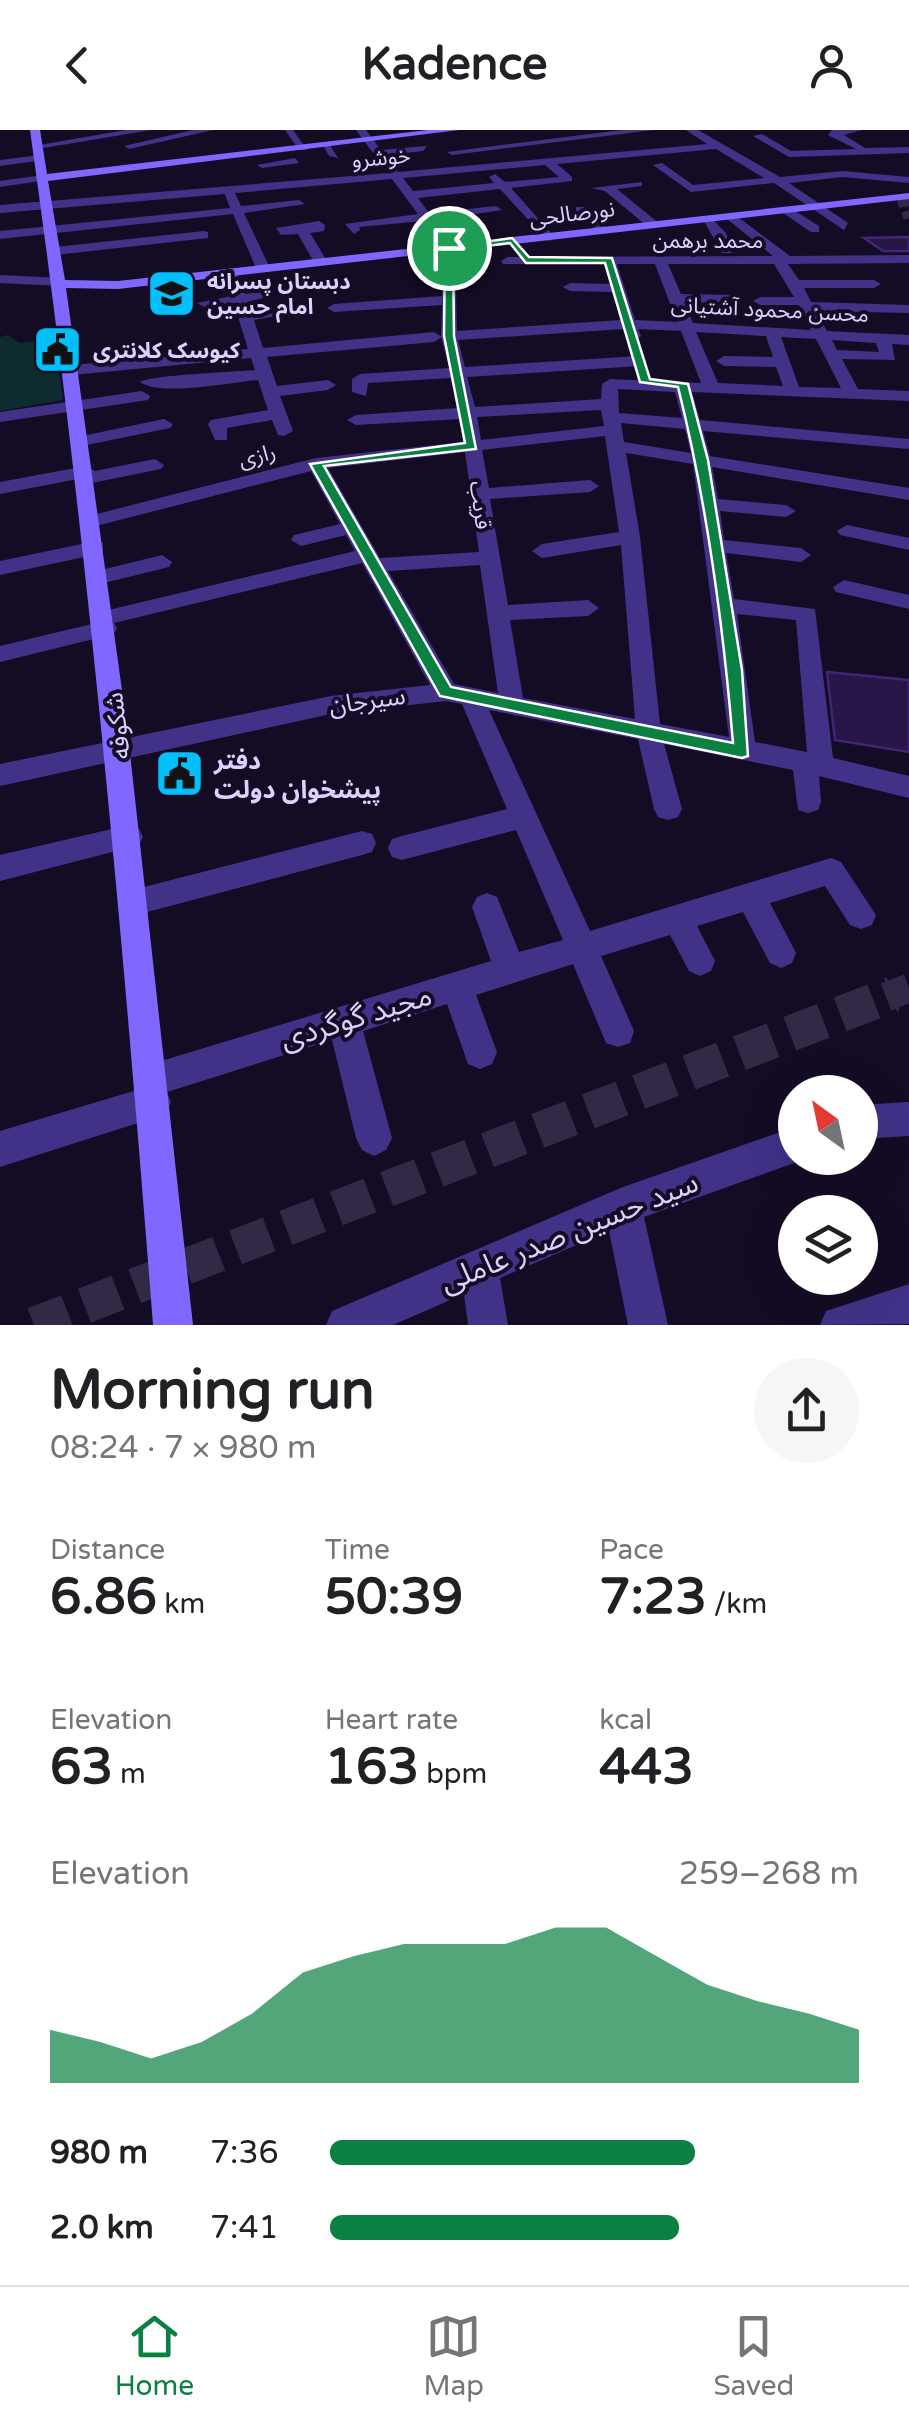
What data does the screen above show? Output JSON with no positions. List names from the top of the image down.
{
  "streets": {
    "main road": ["نورصالحی", "شکوفه"],
    "street": [
      "خوشرو",
      "محمد برهمن",
      "محسن محمود آشتیانی",
      "رازی",
      "قریب",
      "سیرجان",
      "مجید گوگردی",
      "سید حسین صدر عاملی"
    ]
  },
  "crossings": [
    ["خوشرو", "شکوفه"],
    ["نورصالحی", "قریب"],
    ["نورصالحی", "شکوفه"],
    ["محسن محمود آشتیانی", "قریب"],
    ["محسن محمود آشتیانی", "شکوفه"],
    ["رازی", "قریب"],
    ["رازی", "شکوفه"],
    ["قریب", "سیرجان"],
    ["سیرجان", "شکوفه"],
    ["شکوفه", "مجید گوگردی"]
  ],
  "places": {
    "school or university": ["دبستان پسرانه امام حسین"],
    "public building": ["کیوسک کلانتری", "دفتر پیشخوان دولت"]
  },
  "north": "top left",
  "page": {
    "header": "Kadence",
    "heading": ["Morning run", "08:24 · 7 × 980 m"],
    "stats": [
      ["Distance", "6.86 km"],
      ["Time", "50:39"],
      ["Pace", "7:23 /km"],
      ["Elevation", "63 m"],
      ["Heart rate", "163 bpm"],
      ["kcal", "443"]
    ],
    "chart": ["Elevation", "259–268 m"],
    "list": [
      {
        "name": "980 m",
        "note": "7:36"
      },
      {
        "name": "2.0 km",
        "note": "7:41"
      }
    ],
    "tabs": ["Home", "Map", "Saved"]
  }
}
